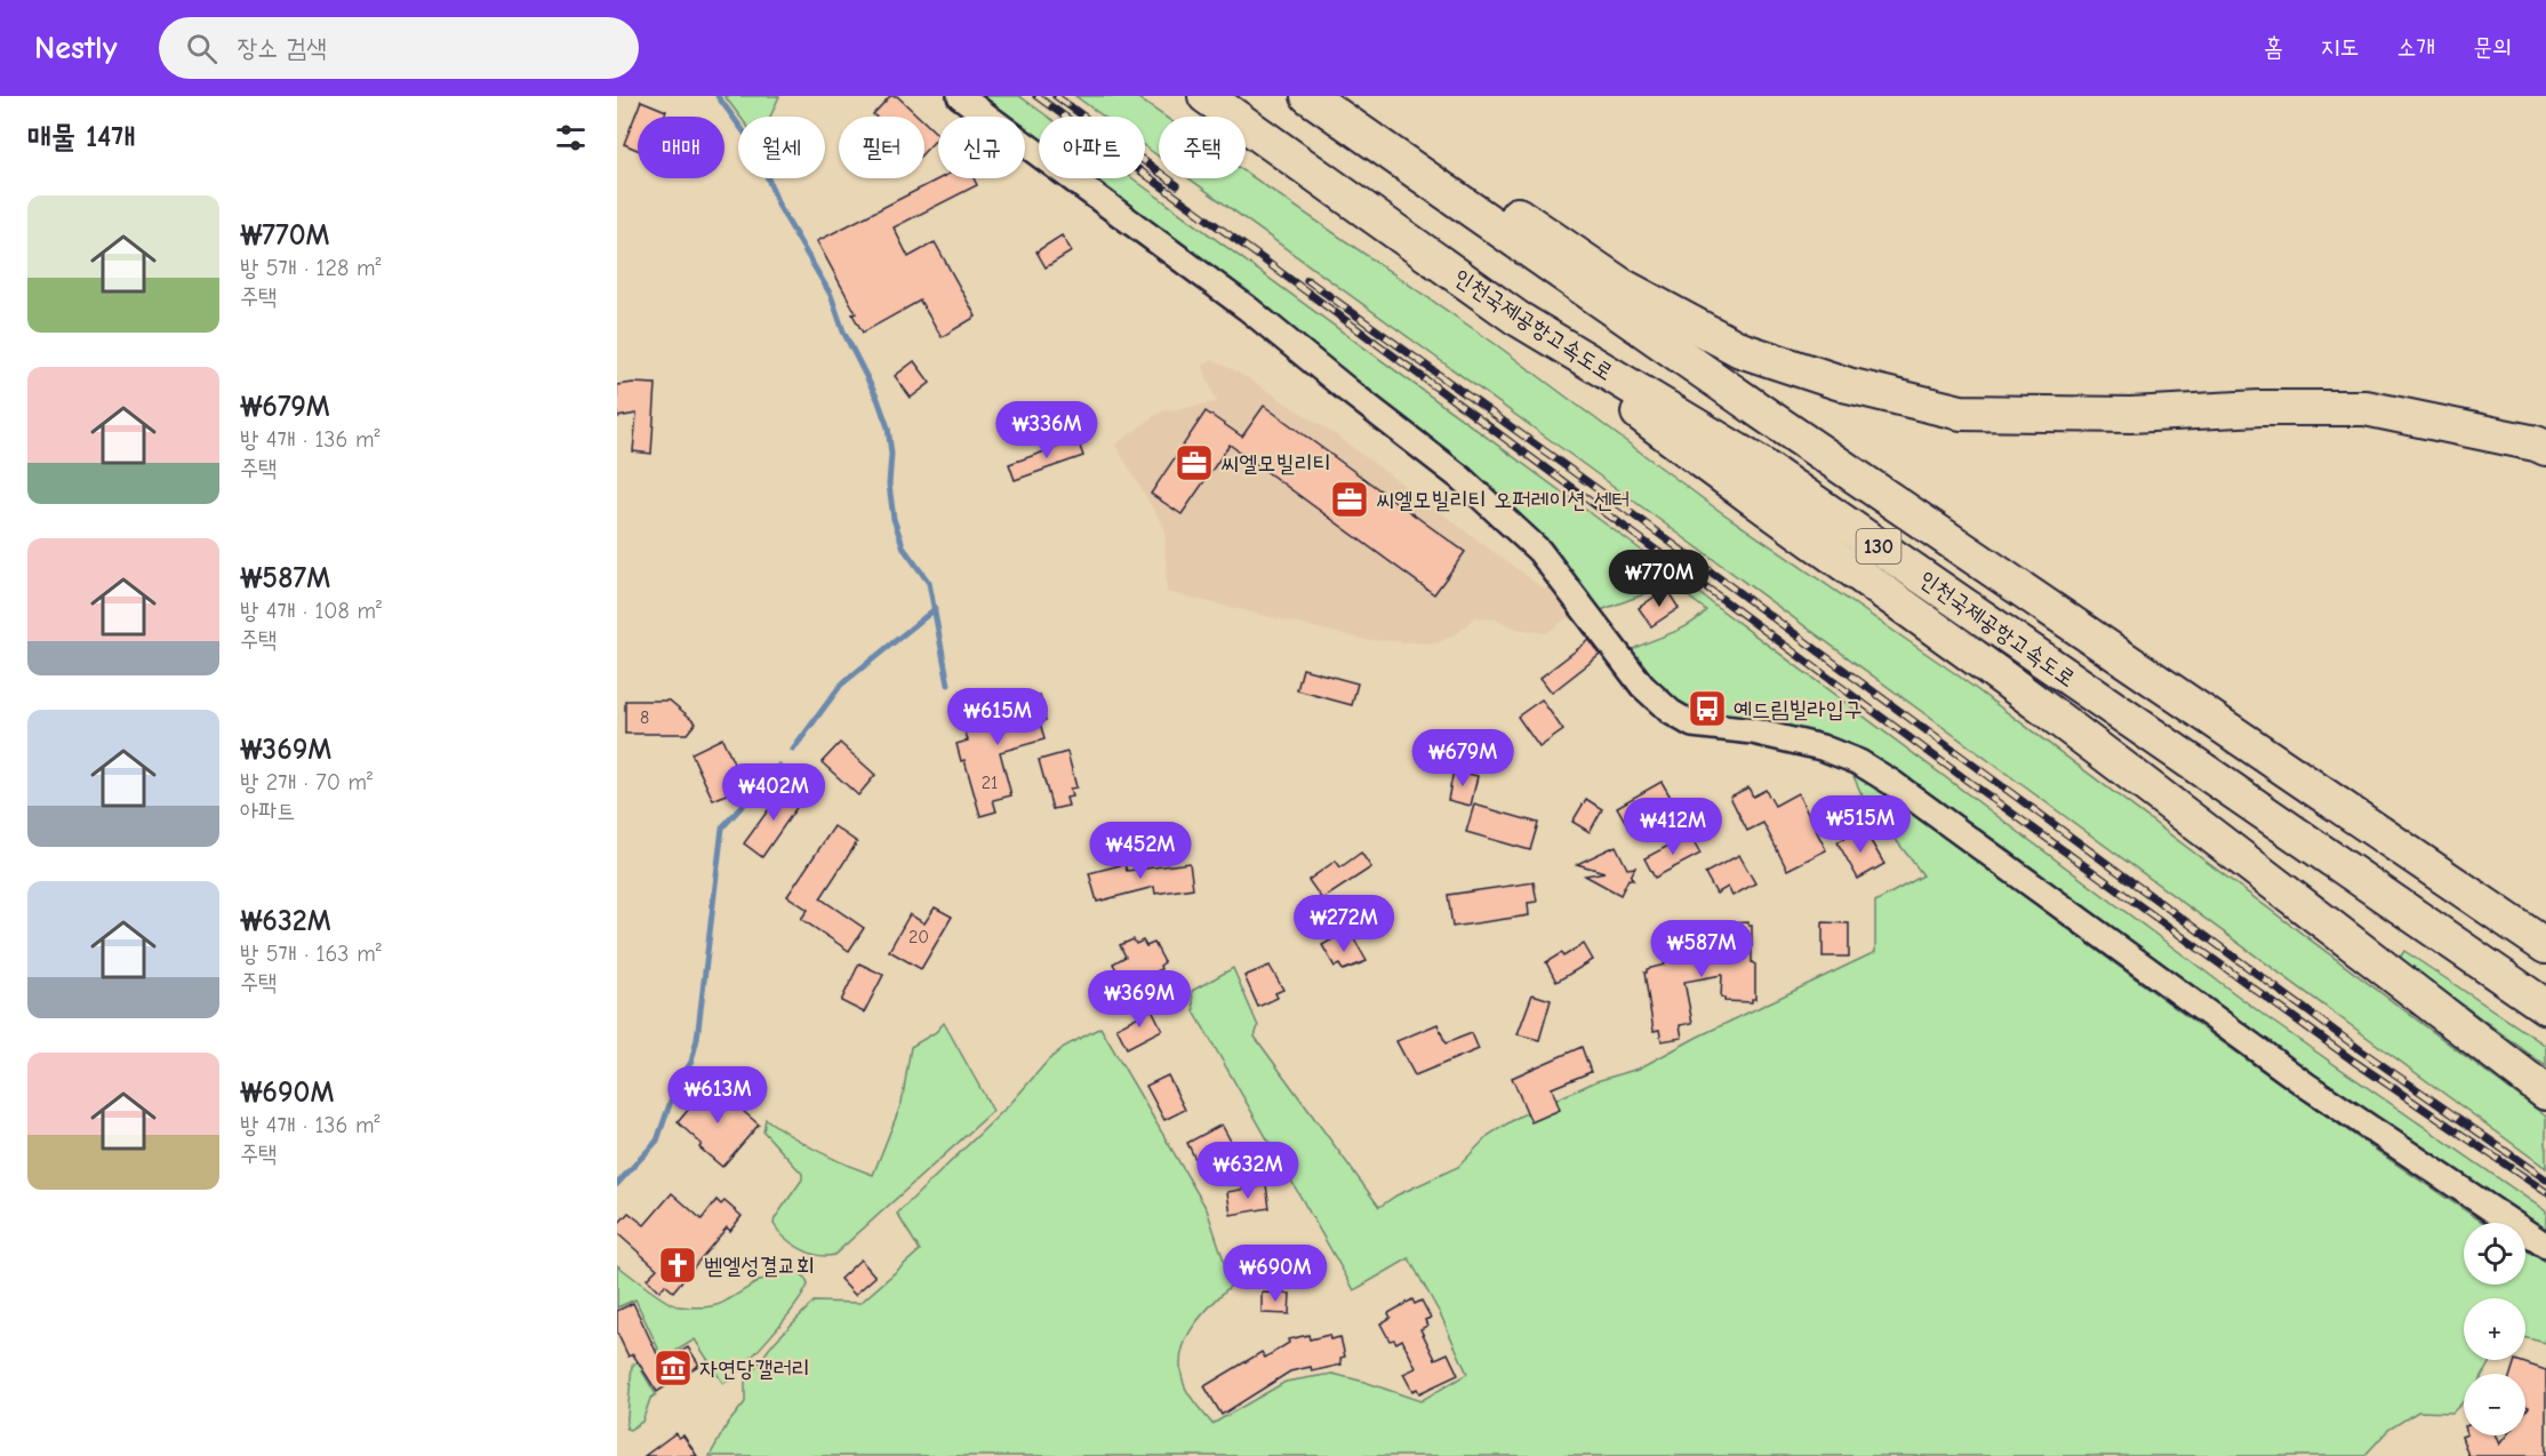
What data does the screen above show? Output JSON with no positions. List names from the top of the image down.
{
  "streets": {
    "highway": ["인천국제공항고속도로", "130"]
  },
  "places": {
    "office": ["씨엘모빌리티", "씨엘모빌리티 오퍼레이션 센터"],
    "bus stop": ["예드림빌라입구"],
    "church": ["벧엘성결교회"],
    "museum": ["자연당갤러리"]
  },
  "house_numbers": ["8", "21", "20"],
  "page": {
    "header": "Nestly",
    "search": "장소 검색",
    "nav": [
      "홈",
      "지도",
      "소개",
      "문의"
    ],
    "heading": "매물 14개",
    "chip": [
      "매매",
      "월세",
      "필터",
      "신규",
      "아파트",
      "주택"
    ],
    "list": [
      {
        "name": "₩770M",
        "note": "방 5개 · 128 m² · 주택"
      },
      {
        "name": "₩679M",
        "note": "방 4개 · 136 m² · 주택"
      },
      {
        "name": "₩587M",
        "note": "방 4개 · 108 m² · 주택"
      },
      {
        "name": "₩369M",
        "note": "방 2개 · 70 m² · 아파트"
      },
      {
        "name": "₩632M",
        "note": "방 5개 · 163 m² · 주택"
      },
      {
        "name": "₩690M",
        "note": "방 4개 · 136 m² · 주택"
      }
    ],
    "price": [
      "₩336M",
      "₩770M",
      "₩615M",
      "₩679M",
      "₩402M",
      "₩515M",
      "₩412M",
      "₩452M",
      "₩272M",
      "₩587M",
      "₩369M",
      "₩613M",
      "₩632M",
      "₩690M"
    ],
    "map_buttons": ["+", "−"]
  }
}
